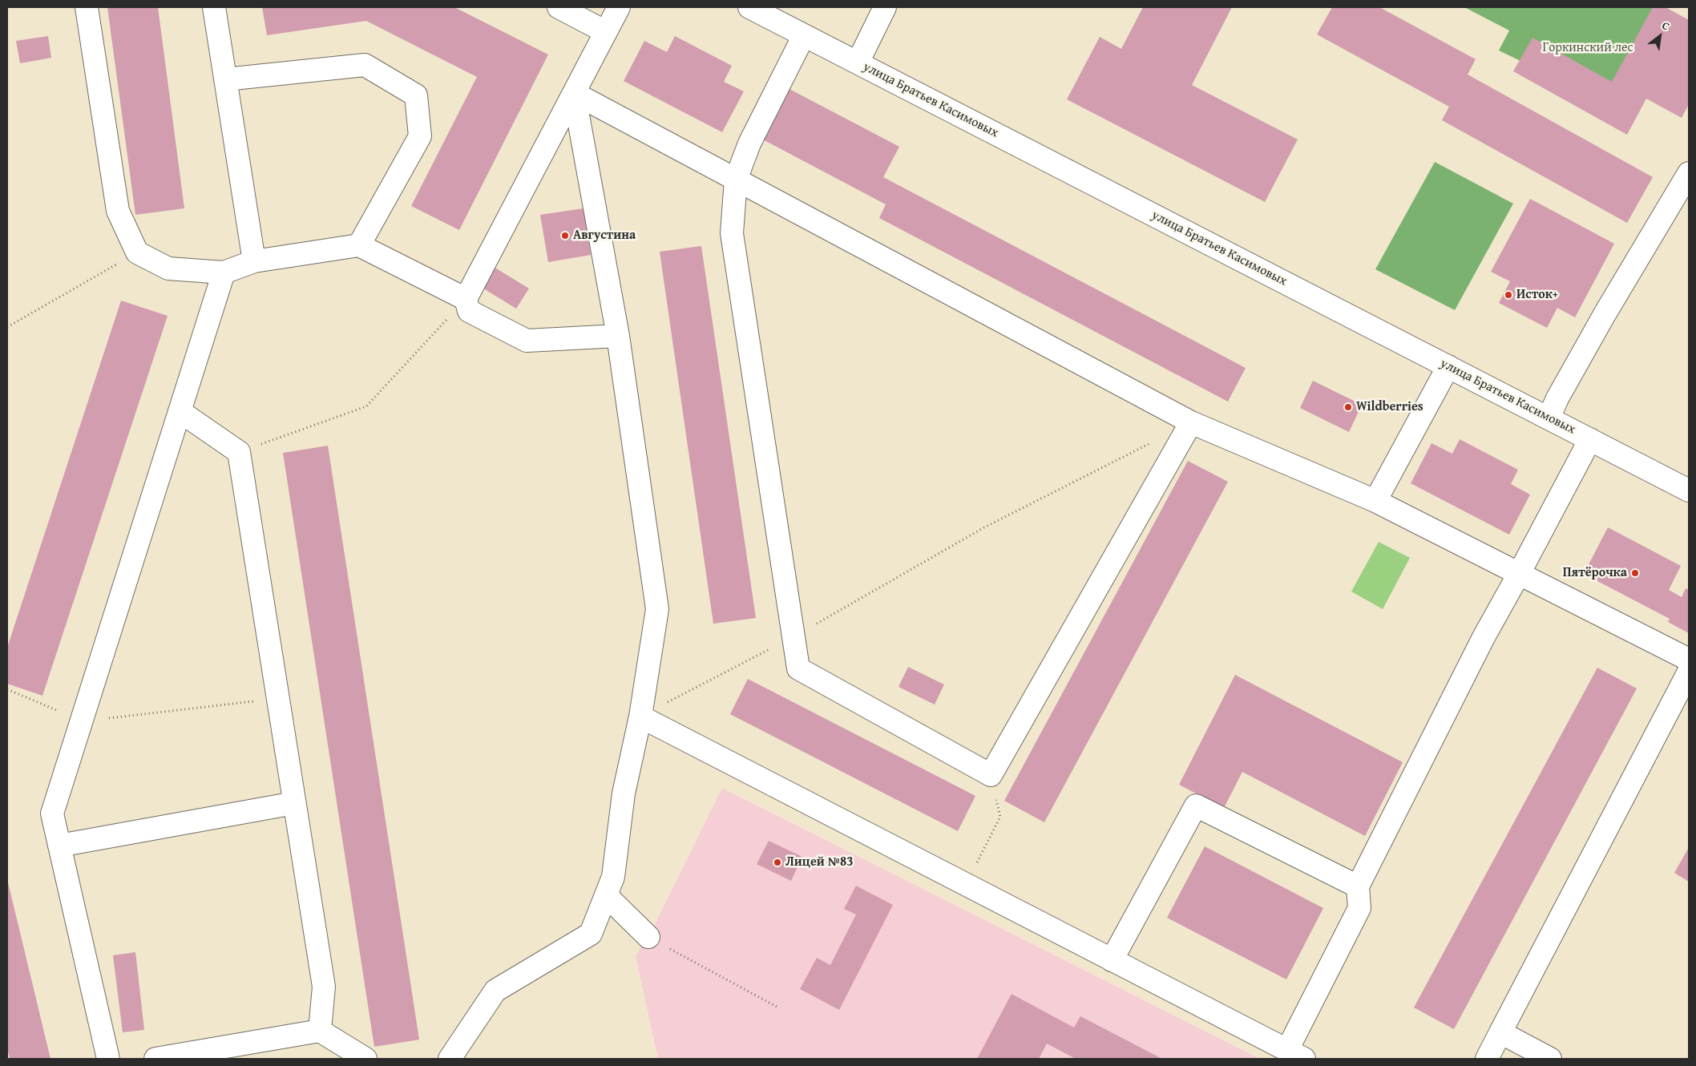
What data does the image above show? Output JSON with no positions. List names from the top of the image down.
{
  "streets": {
    "street": ["улица Братьев Касимовых"]
  },
  "parks": ["Горкинский лес"],
  "places": [
    "Августина",
    "Исток+",
    "Wildberries",
    "Пятёрочка",
    "Лицей №83"
  ],
  "north": "top right"
}
